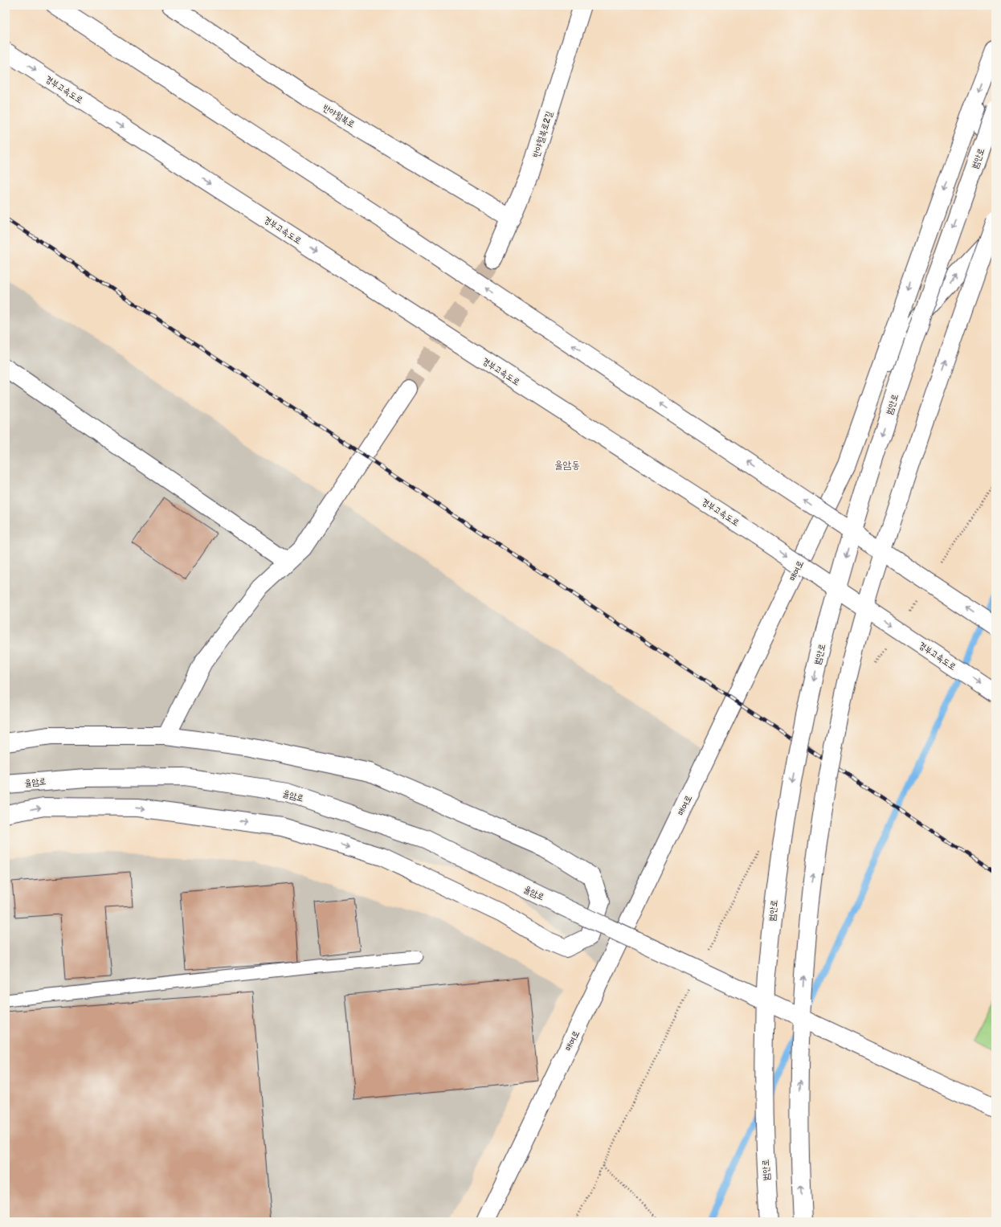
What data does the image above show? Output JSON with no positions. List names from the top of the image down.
{
  "streets": {
    "main road": [
      "경부고속도로",
      "반야월북로",
      "반야월북로2길",
      "범안로",
      "매여로",
      "율암로"
    ]
  },
  "crossings": [
    ["반야월북로", "반야월북로2길"]
  ],
  "districts": ["율암동"]
}
